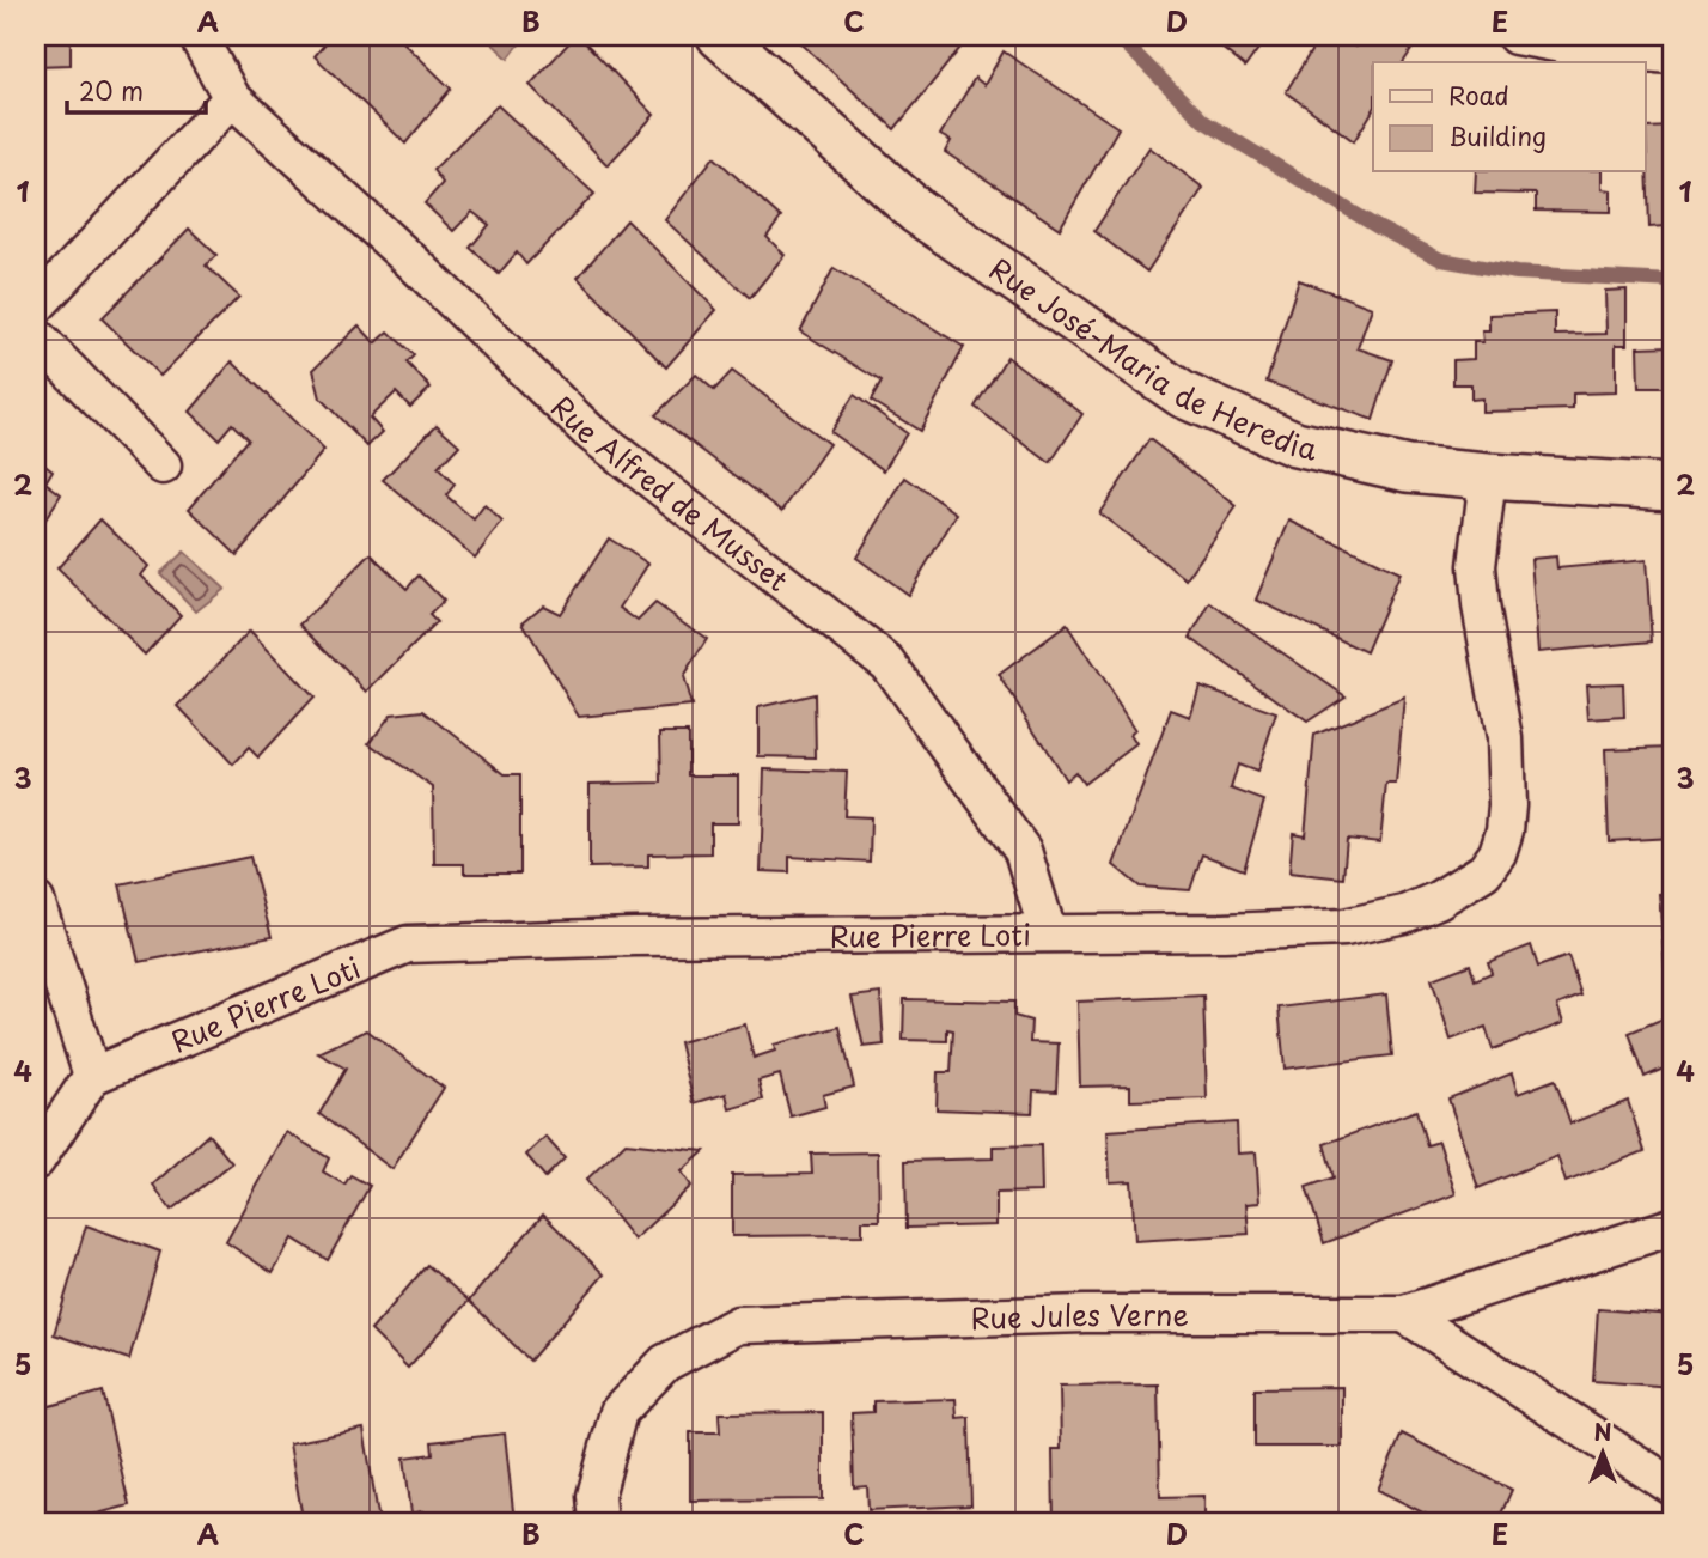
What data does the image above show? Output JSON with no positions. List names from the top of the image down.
{
  "streets": {
    "street": [
      "Rue José-Maria de Heredia",
      "Rue Alfred de Musset",
      "Rue Pierre Loti",
      "Rue Jules Verne"
    ]
  },
  "crossings": [
    ["Rue José-Maria de Heredia", "Rue Pierre Loti"],
    ["Rue Alfred de Musset", "Rue Pierre Loti"]
  ],
  "legend": ["Road", "Building"],
  "scale_bar": "20 m",
  "north": "top",
  "grid": {
    "columns": [
      "A",
      "B",
      "C",
      "D",
      "E"
    ],
    "rows": [
      "1",
      "2",
      "3",
      "4",
      "5"
    ]
  }
}
